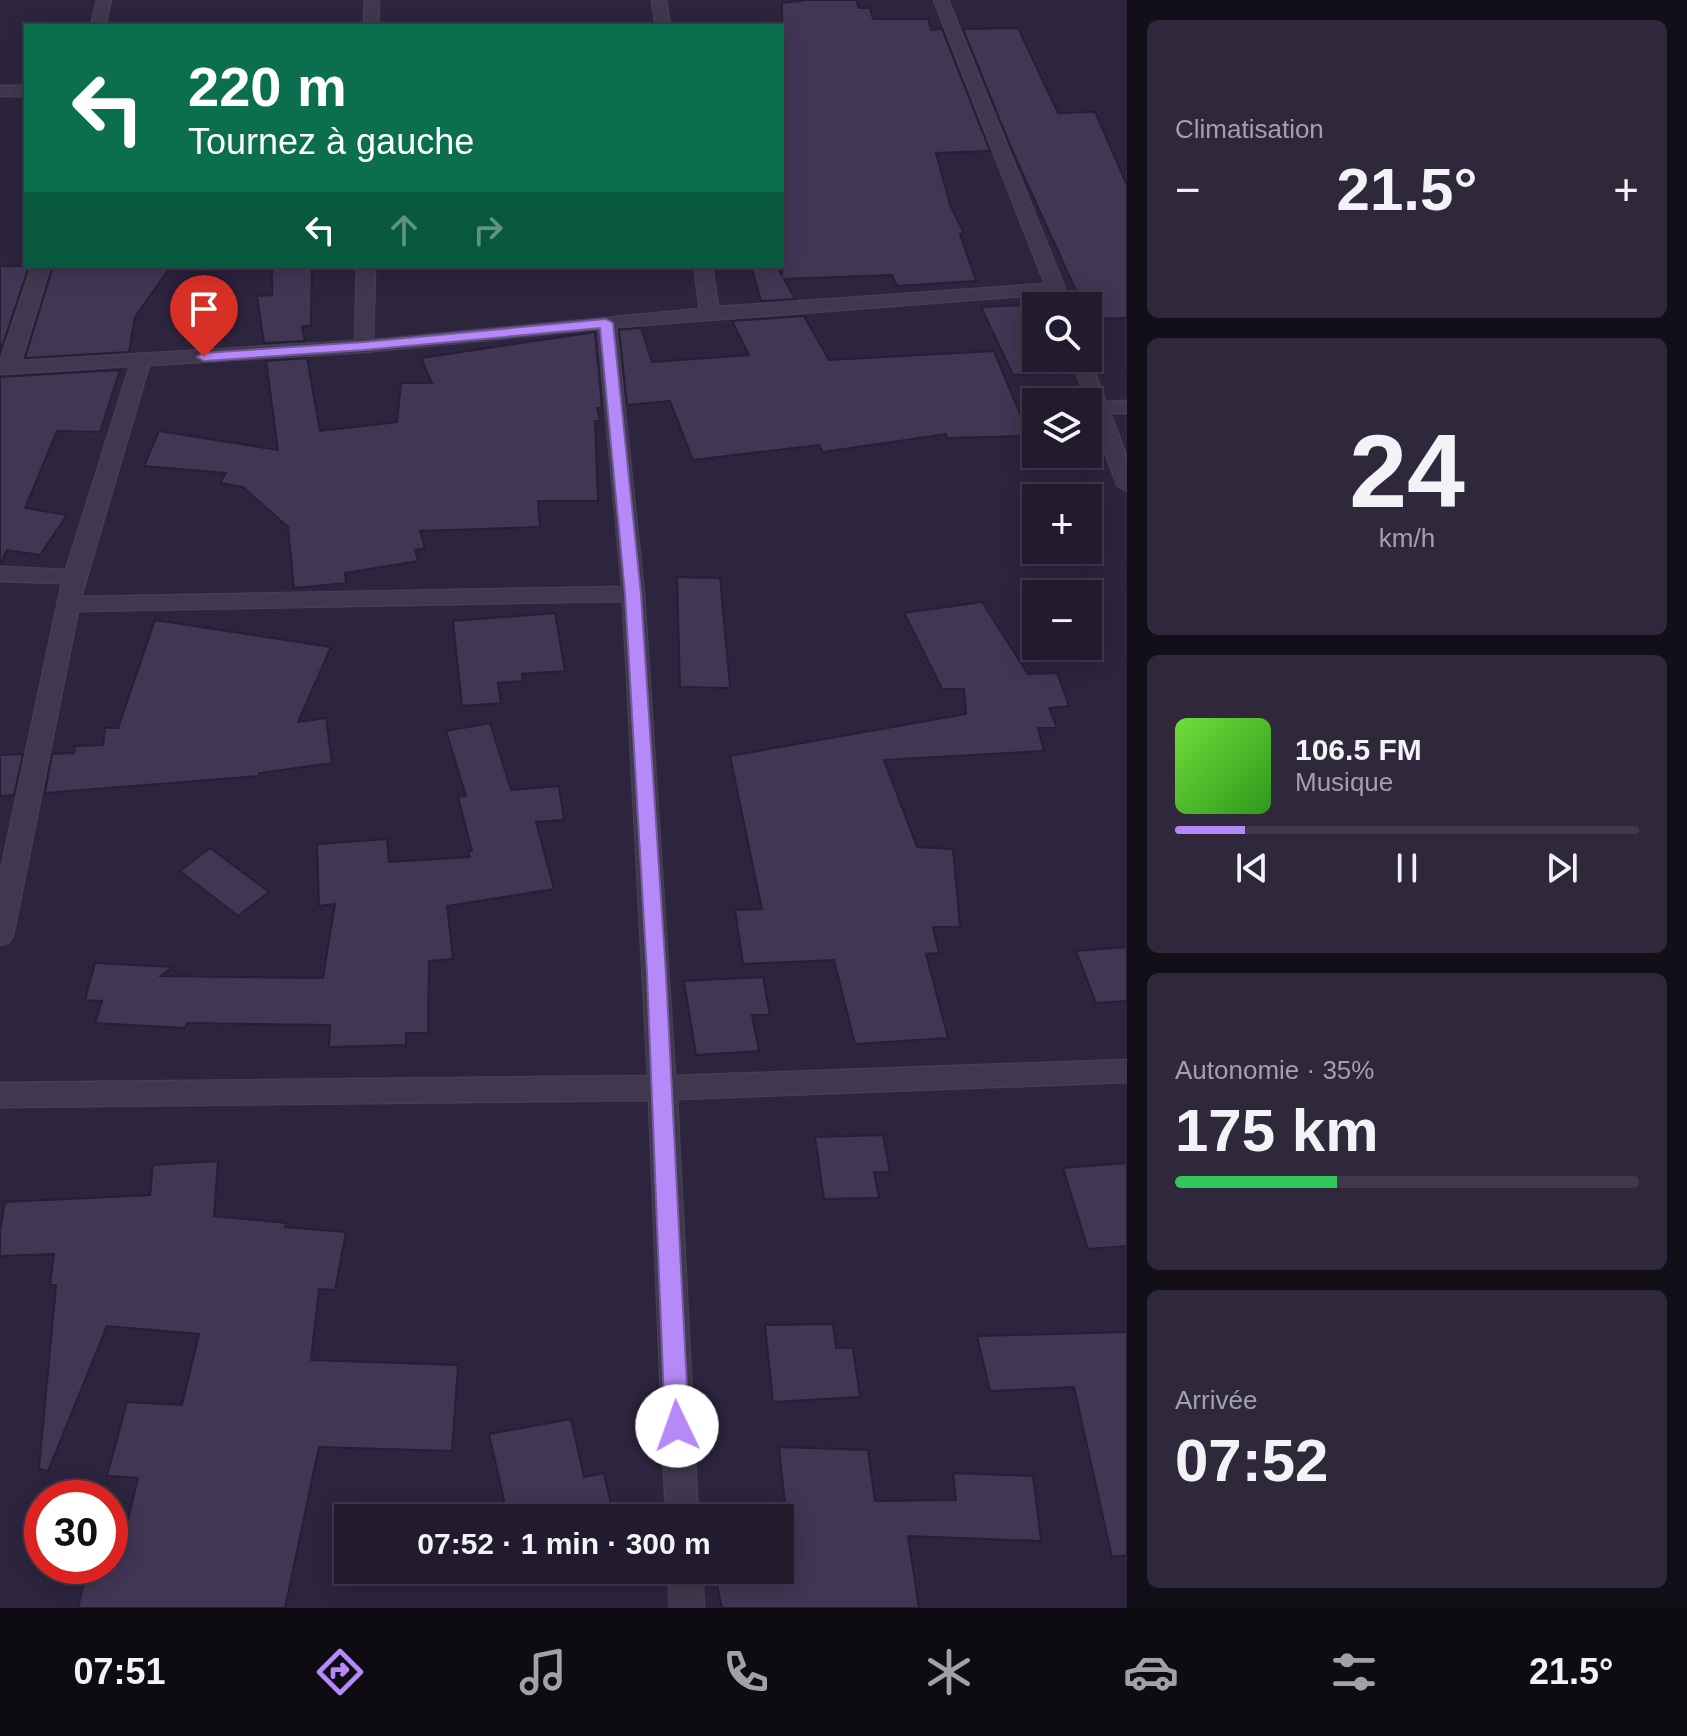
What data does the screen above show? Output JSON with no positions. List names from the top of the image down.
{
  "page": {
    "tile": [
      "Climatisation",
      ["24", "km/h"],
      ["Autonomie · 35%", "175 km"],
      ["Arrivée", "07:52"]
    ],
    "turn": ["220 m", "Tournez à gauche"],
    "heat": ["−", "21.5°", "+"],
    "map_buttons": ["+", "−"],
    "song": ["106.5 FM", "Musique"],
    "limit": "30",
    "trip": "07:52 · 1 min · 300 m",
    "tabs": ["07:51", "21.5°"]
  }
}
